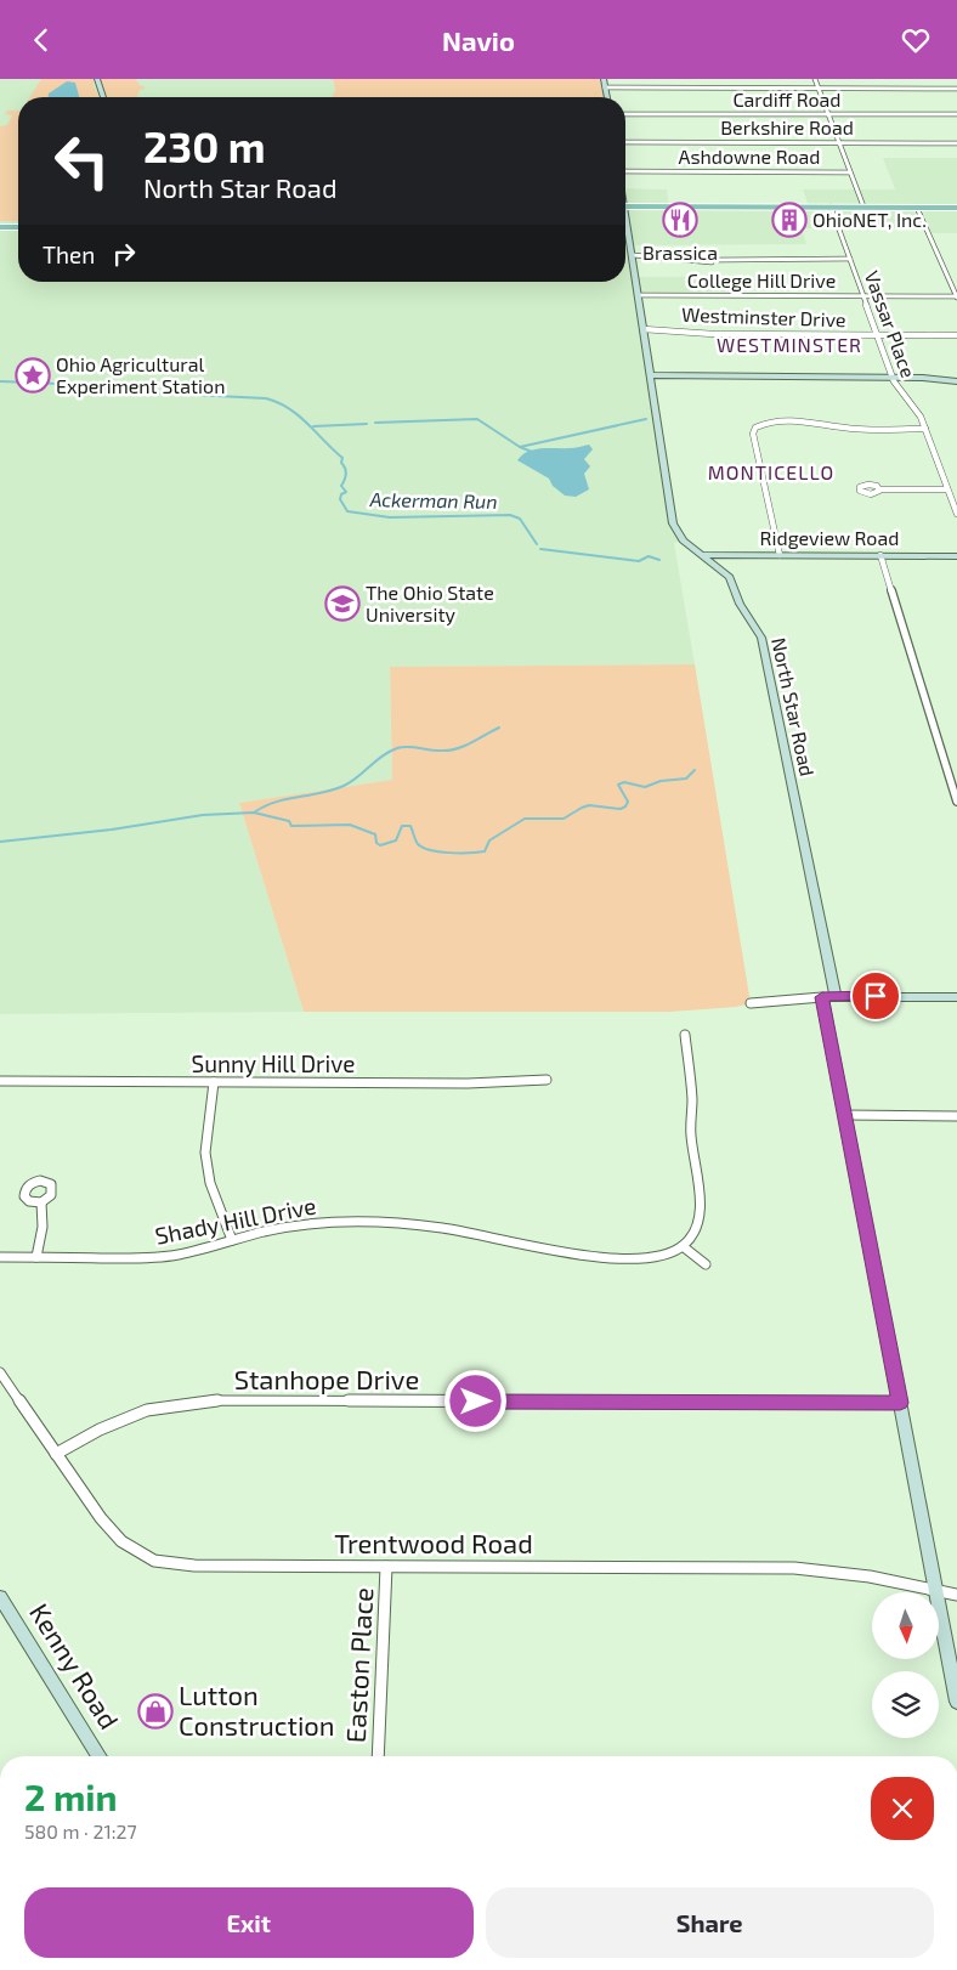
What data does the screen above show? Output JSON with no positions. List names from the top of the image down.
{
  "streets": {
    "street": [
      "Cardiff Road",
      "Berkshire Road",
      "Ashdowne Road",
      "College Hill Drive",
      "Westminster Drive",
      "Vassar Place",
      "Ridgeview Road",
      "North Star Road",
      "Sunny Hill Drive",
      "Shady Hill Drive",
      "Stanhope Drive",
      "Trentwood Road",
      "Easton Place",
      "Kenny Road"
    ]
  },
  "crossings": [
    ["College Hill Drive", "Vassar Place"],
    ["College Hill Drive", "North Star Road"],
    ["Westminster Drive", "Vassar Place"],
    ["Westminster Drive", "North Star Road"],
    ["Ridgeview Road", "North Star Road"],
    ["Stanhope Drive", "Trentwood Road"],
    ["Trentwood Road", "Easton Place"]
  ],
  "districts": ["WESTMINSTER", "MONTICELLO"],
  "water": ["Ackerman Run"],
  "places": {
    "restaurant": ["Brassica"],
    "building": ["OhioNET, Inc."],
    "place": ["Ohio Agricultural Experiment Station"],
    "school or university": ["The Ohio State University"],
    "shop": ["Lutton Construction"]
  },
  "north": "bottom",
  "page": {
    "header": "Navio",
    "turn": ["230 m", "North Star Road"],
    "then": "Then",
    "heading": ["2 min", "580 m · 21:27"],
    "buttons": ["Exit", "Share"]
  }
}
